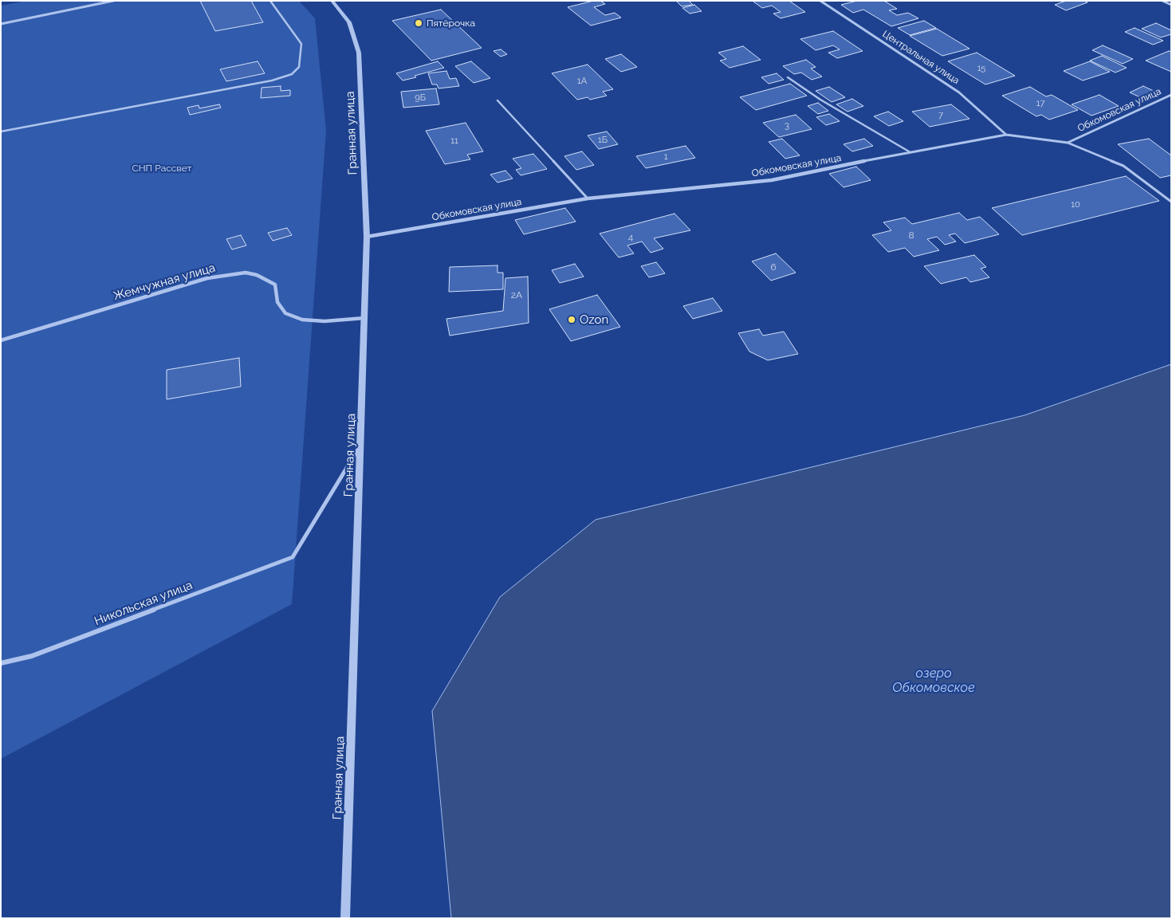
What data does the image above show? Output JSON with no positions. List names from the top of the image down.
{
  "streets": {
    "street": [
      "Центральная улица",
      "Обкомовская улица",
      "Гранная улица",
      "Жемчужная улица",
      "Никольская улица"
    ]
  },
  "crossings": [
    ["Центральная улица", "Обкомовская улица"],
    ["Обкомовская улица", "Гранная улица"],
    ["Гранная улица", "Жемчужная улица"],
    ["Гранная улица", "Никольская улица"]
  ],
  "water": ["озеро Обкомовское"],
  "parks": ["СНП Рассвет"],
  "places": ["Пятёрочка", "Ozon"],
  "house_numbers": [
    "15",
    "1А",
    "9Б",
    "17",
    "7",
    "3",
    "1Б",
    "11",
    "1",
    "10",
    "8",
    "4",
    "6",
    "2А"
  ]
}
